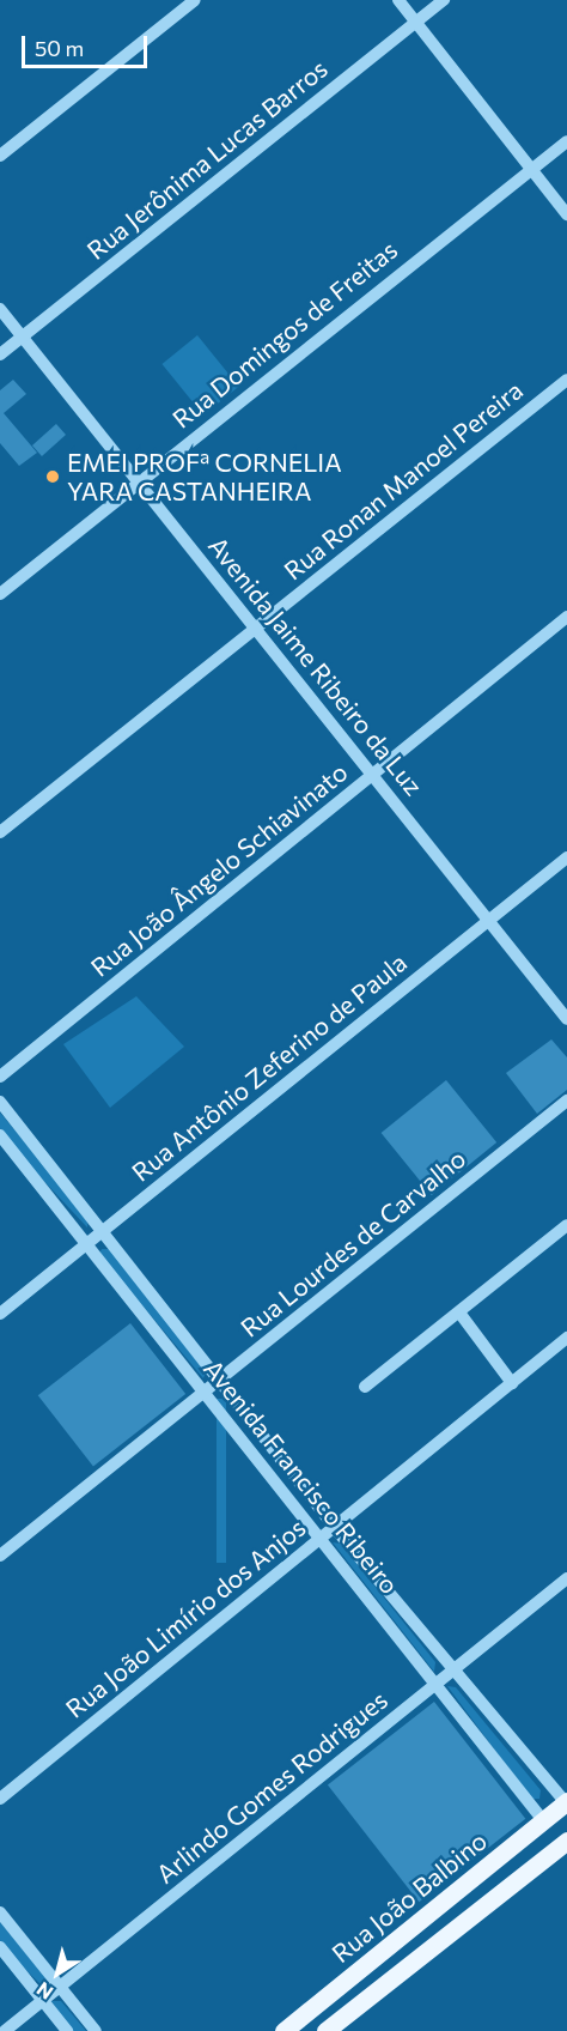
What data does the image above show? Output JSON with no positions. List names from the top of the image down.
{
  "streets": {
    "main road": ["Avenida Francisco Ribeiro", "Rua João Balbino"],
    "street": [
      "Rua Jerônima Lucas Barros",
      "Rua Domingos de Freitas",
      "Rua Ronan Manoel Pereira",
      "Avenida Jaime Ribeiro da Luz",
      "Rua João Ângelo Schiavinato",
      "Rua Antônio Zeferino de Paula",
      "Rua Lourdes de Carvalho",
      "Rua João Limírio dos Anjos",
      "Arlindo Gomes Rodrigues"
    ]
  },
  "crossings": [
    ["Rua Jerônima Lucas Barros", "Avenida Jaime Ribeiro da Luz"],
    ["Rua Domingos de Freitas", "Avenida Jaime Ribeiro da Luz"],
    ["Rua Ronan Manoel Pereira", "Avenida Jaime Ribeiro da Luz"],
    ["Avenida Jaime Ribeiro da Luz", "Rua João Ângelo Schiavinato"],
    ["Avenida Jaime Ribeiro da Luz", "Rua Antônio Zeferino de Paula"],
    ["Rua Antônio Zeferino de Paula", "Avenida Francisco Ribeiro"],
    ["Rua Lourdes de Carvalho", "Avenida Francisco Ribeiro"],
    ["Avenida Francisco Ribeiro", "Rua João Limírio dos Anjos"],
    ["Avenida Francisco Ribeiro", "Arlindo Gomes Rodrigues"],
    ["Avenida Francisco Ribeiro", "Rua João Balbino"]
  ],
  "places": ["EMEI PROFª CORNELIA YARA CASTANHEIRA"],
  "scale_bar": "50 m",
  "north": "bottom left"
}
